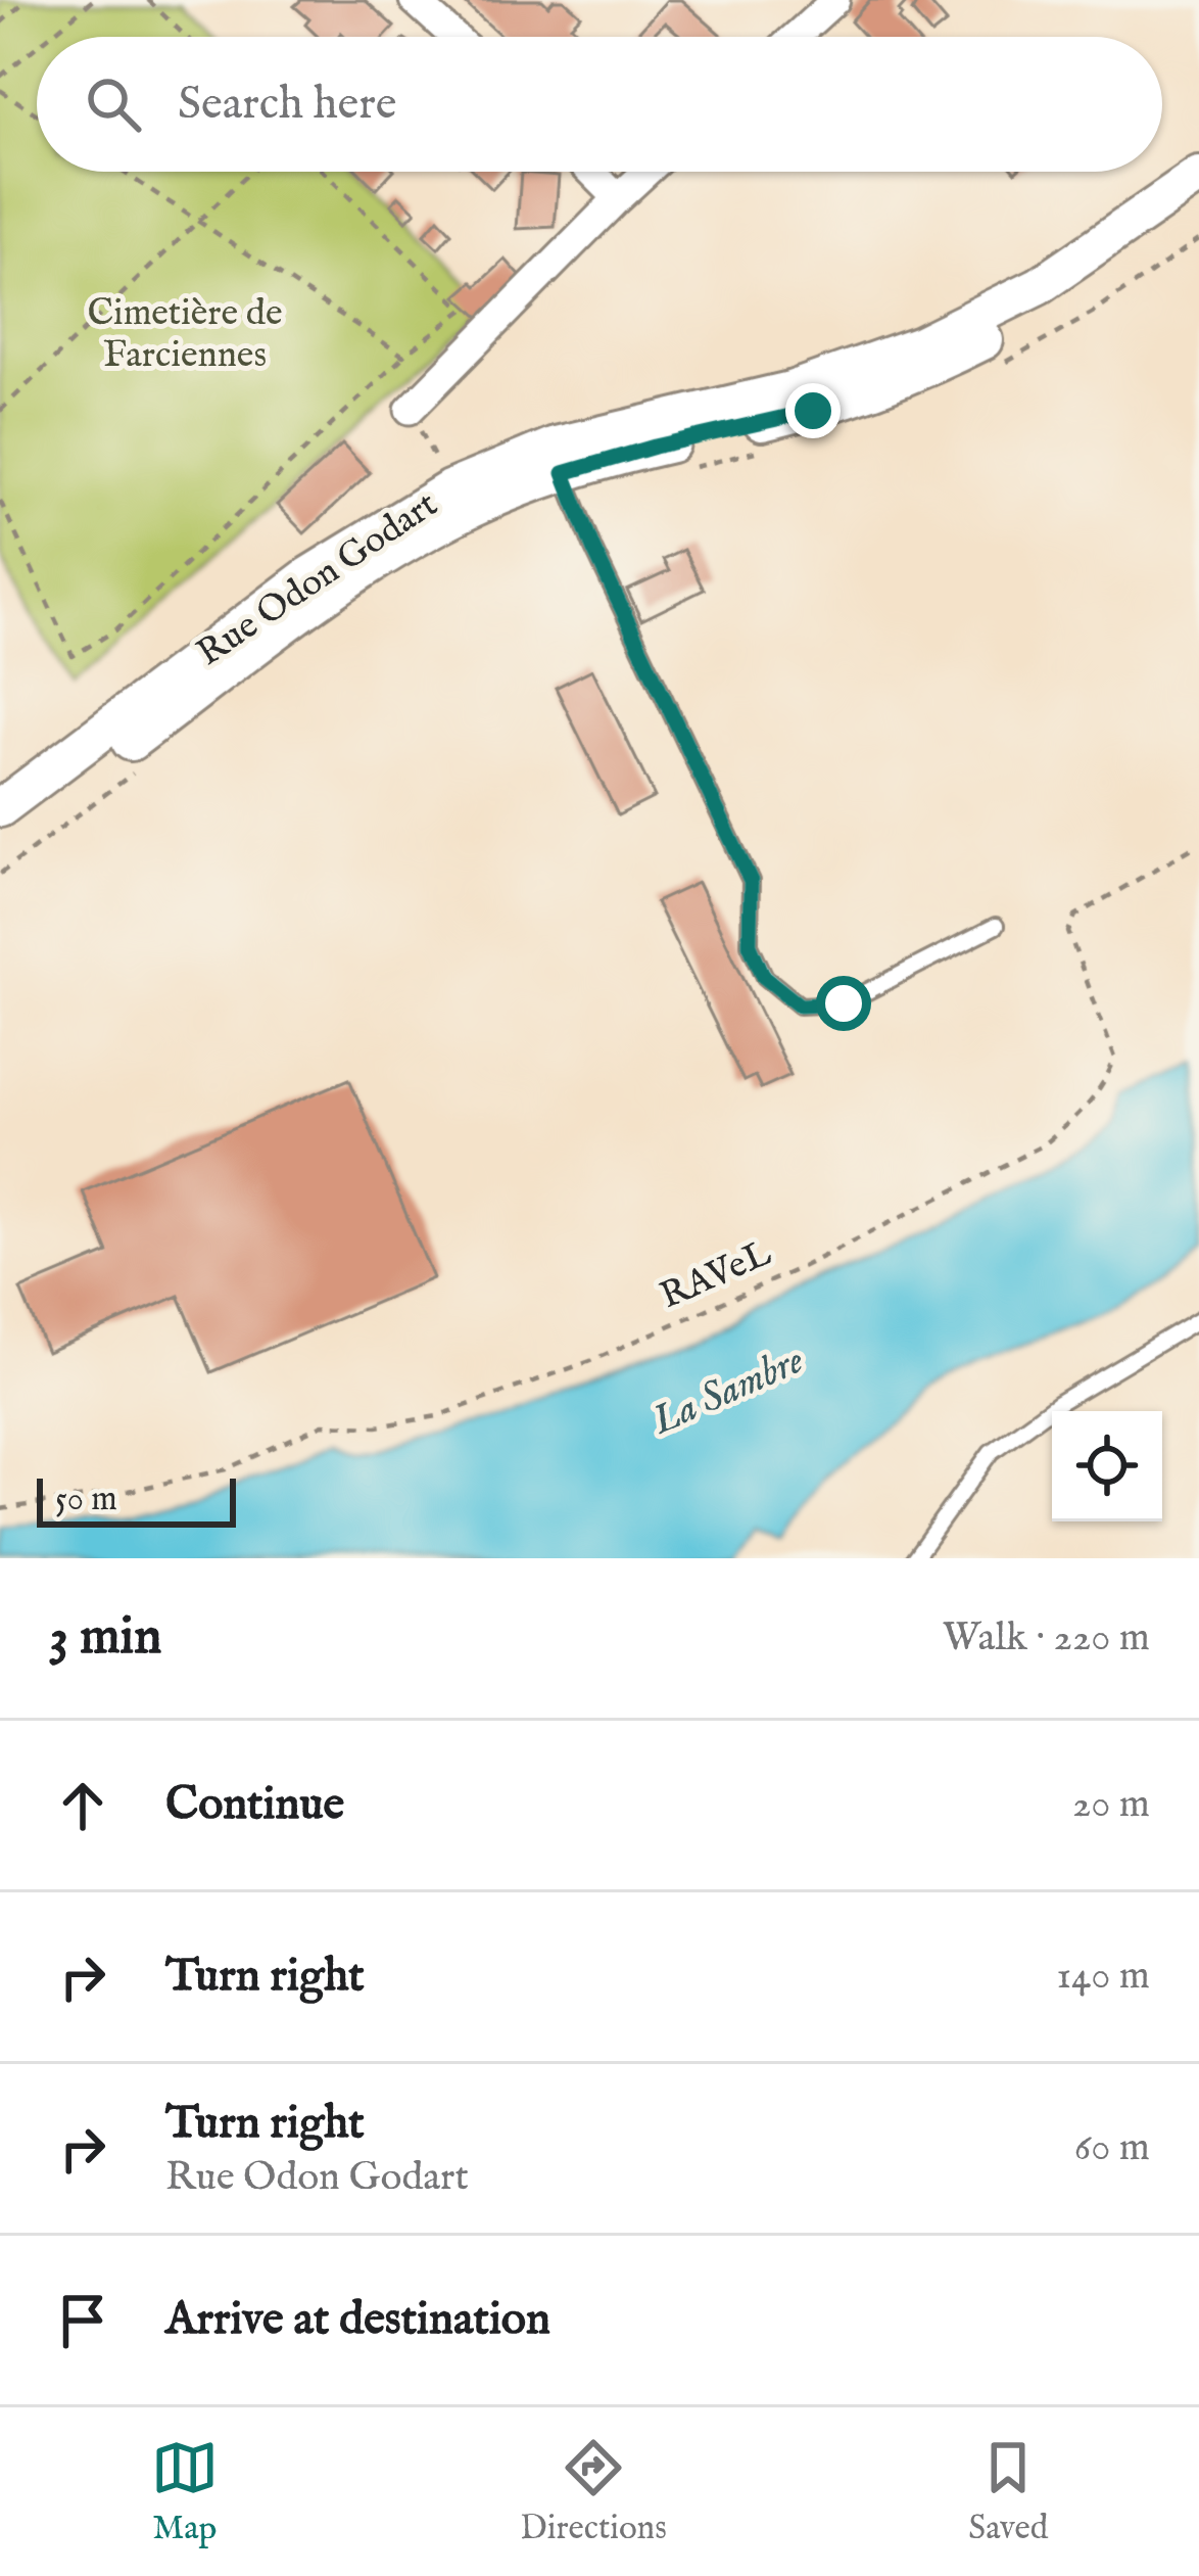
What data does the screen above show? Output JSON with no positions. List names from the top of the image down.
{
  "streets": {
    "main road": ["Rue Odon Godart"],
    "path": ["RAVeL"]
  },
  "water": ["La Sambre"],
  "parks": ["Cimetière de Farciennes"],
  "scale_bar": "50 m",
  "page": {
    "search": "Search here",
    "scale": "50 m",
    "heading": ["3 min", "Walk · 220 m"],
    "list": [
      ["Continue", "20 m"],
      ["Turn right", "140 m"],
      ["Turn right", "Rue Odon Godart", "60 m"],
      "Arrive at destination"
    ],
    "nav": ["Map", "Directions", "Saved"]
  }
}
